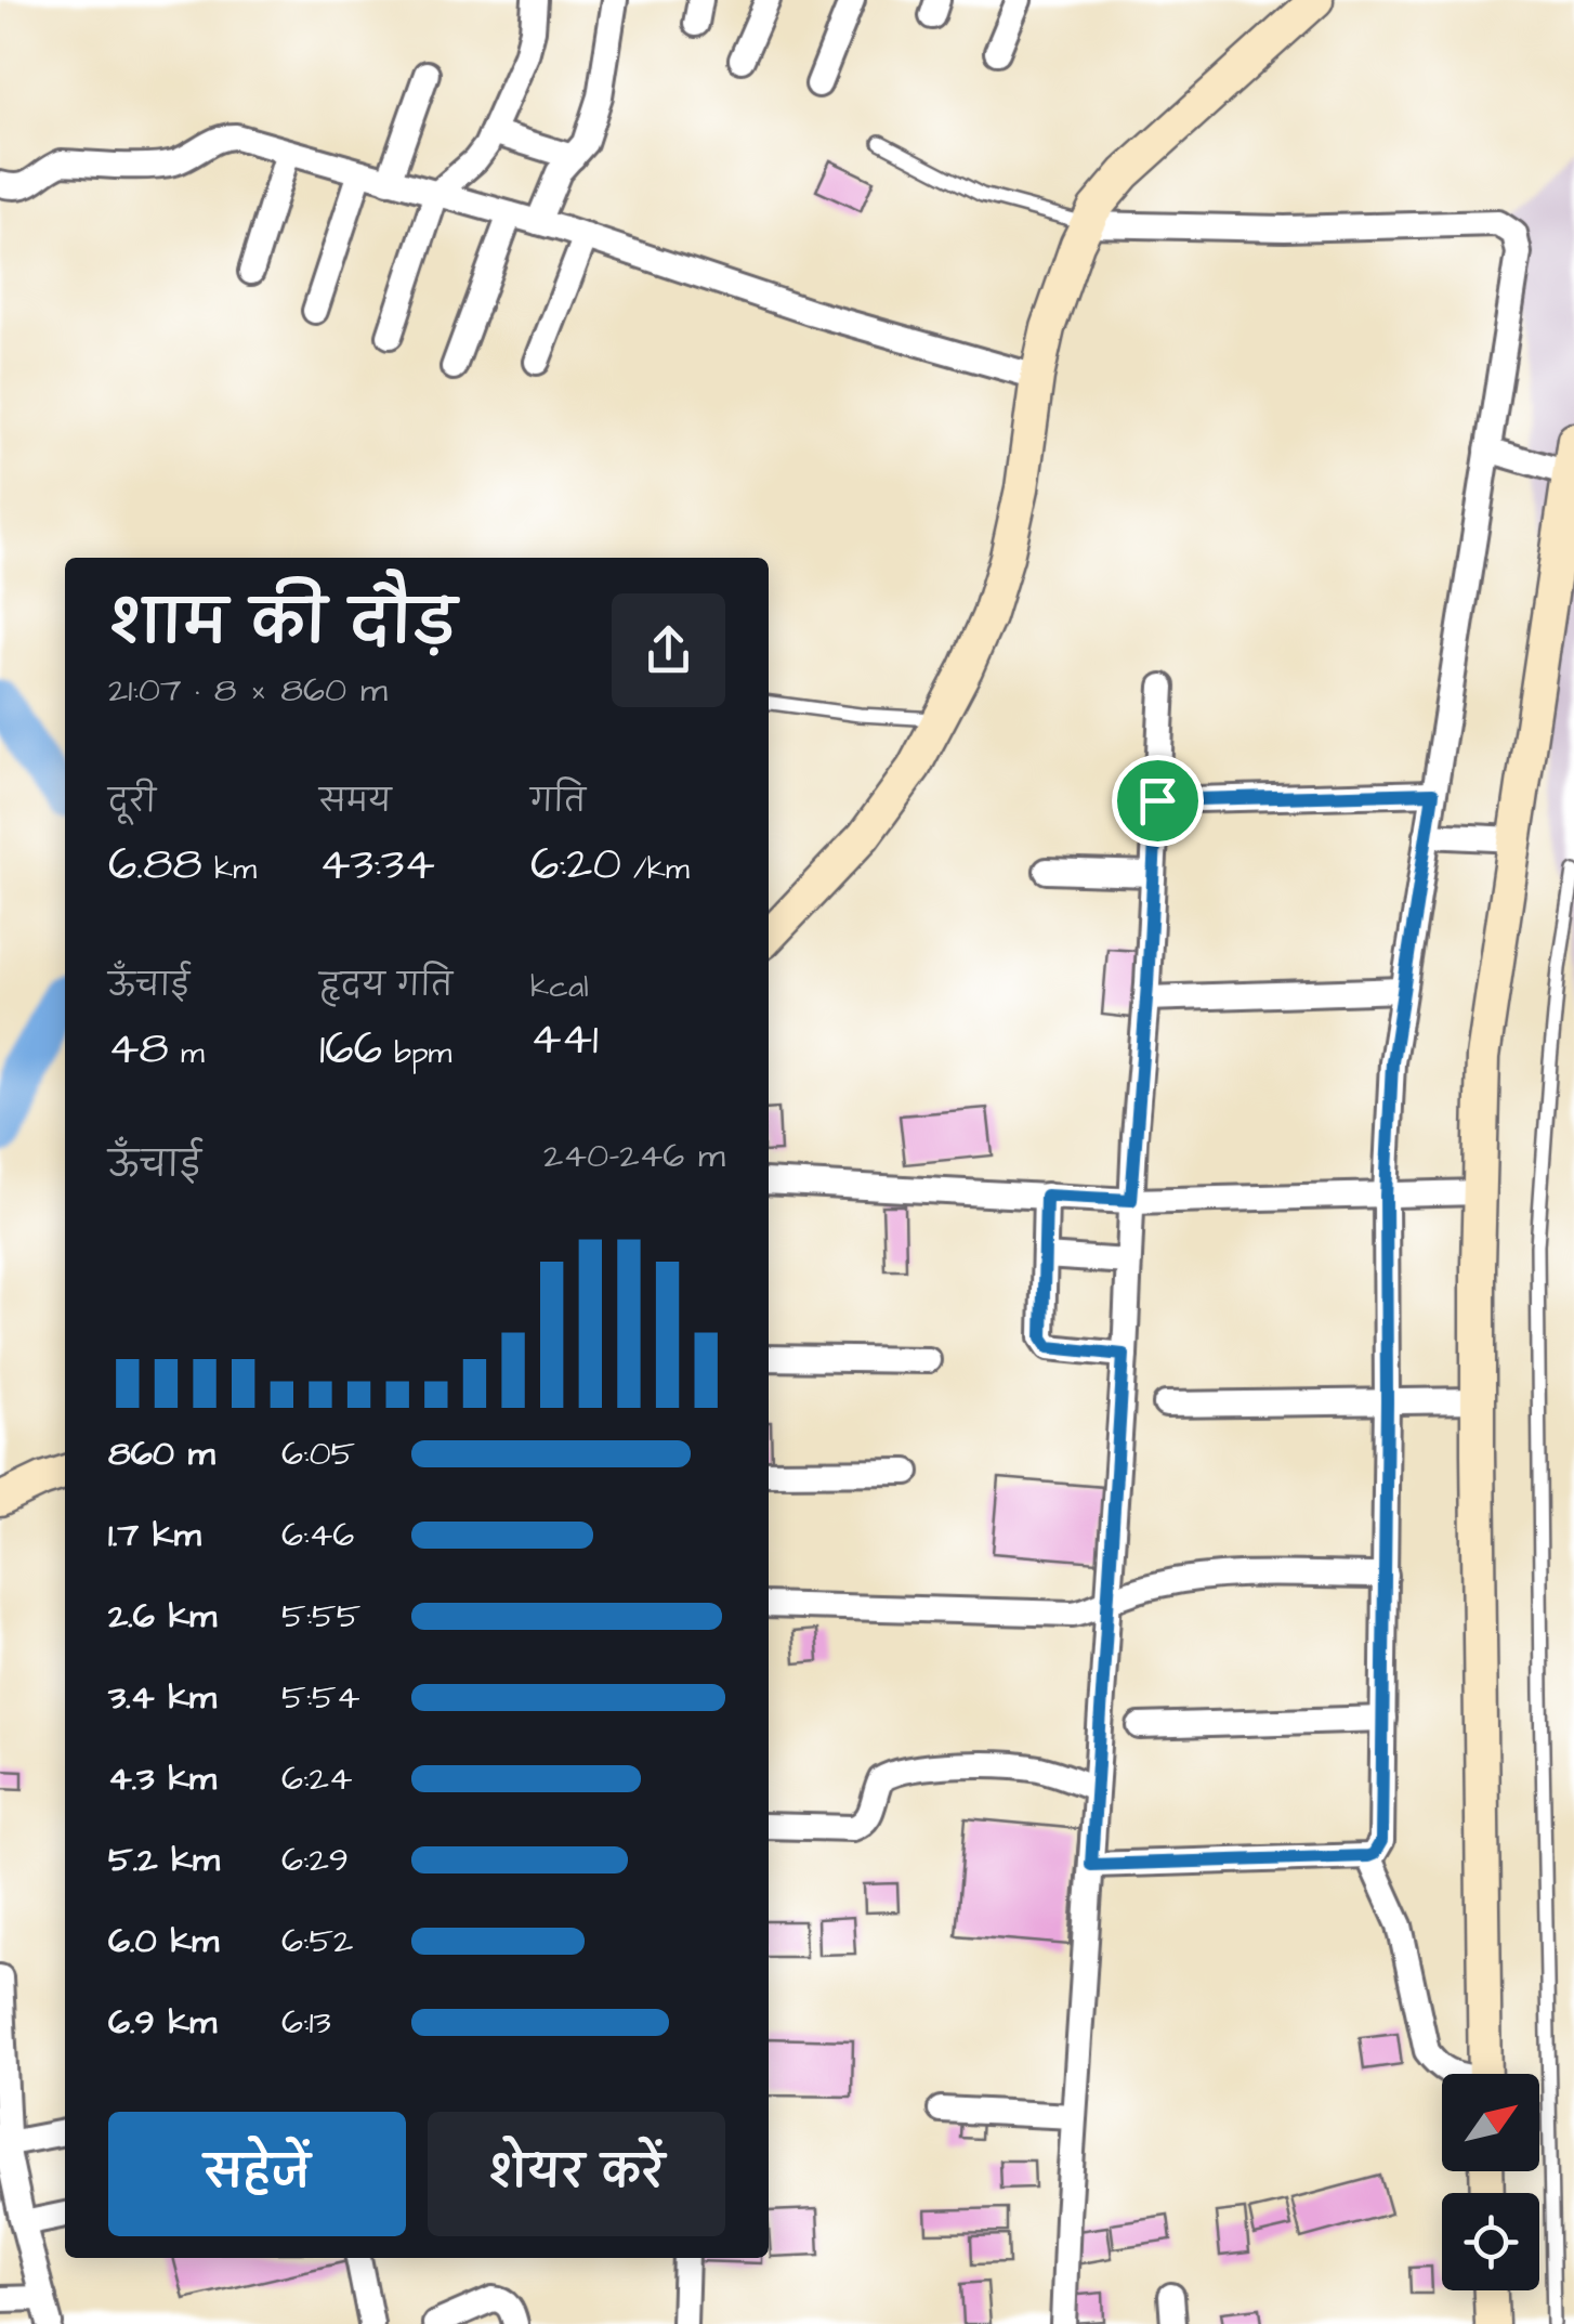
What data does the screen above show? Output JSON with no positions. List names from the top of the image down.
{
  "north": "top right",
  "page": {
    "heading": ["शाम की दौड़", "21:07 · 8 × 860 m"],
    "stats": [
      ["दूरी", "6.88 km"],
      ["समय", "43:34"],
      ["गति", "6:20 /km"],
      ["ऊँचाई", "48 m"],
      ["हृदय गति", "166 bpm"],
      ["kcal", "441"]
    ],
    "chart": ["ऊँचाई", "240–246 m"],
    "list": [
      {
        "name": "860 m",
        "note": "6:05"
      },
      {
        "name": "1.7 km",
        "note": "6:46"
      },
      {
        "name": "2.6 km",
        "note": "5:55"
      },
      {
        "name": "3.4 km",
        "note": "5:54"
      },
      {
        "name": "4.3 km",
        "note": "6:24"
      },
      {
        "name": "5.2 km",
        "note": "6:29"
      },
      {
        "name": "6.0 km",
        "note": "6:52"
      },
      {
        "name": "6.9 km",
        "note": "6:13"
      }
    ],
    "buttons": ["सहेजें", "शेयर करें"]
  }
}
